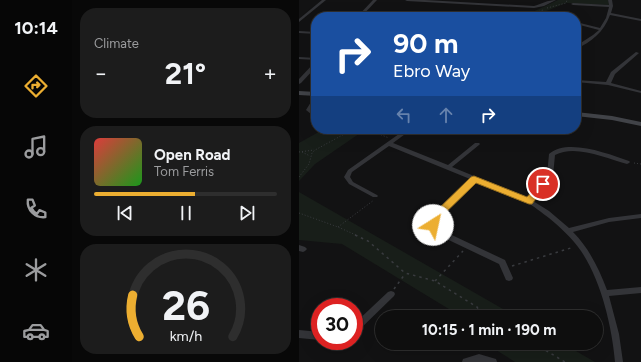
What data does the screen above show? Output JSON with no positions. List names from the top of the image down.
{
  "page": {
    "tabs": "10:14",
    "tile": "Climate",
    "turn": ["90 m", "Ebro Way"],
    "heat": ["−", "21°", "+"],
    "song": ["Open Road", "Tom Ferris"],
    "limit": "30",
    "trip": "10:15 · 1 min · 190 m",
    "gauge": ["26", "km/h"]
  }
}
